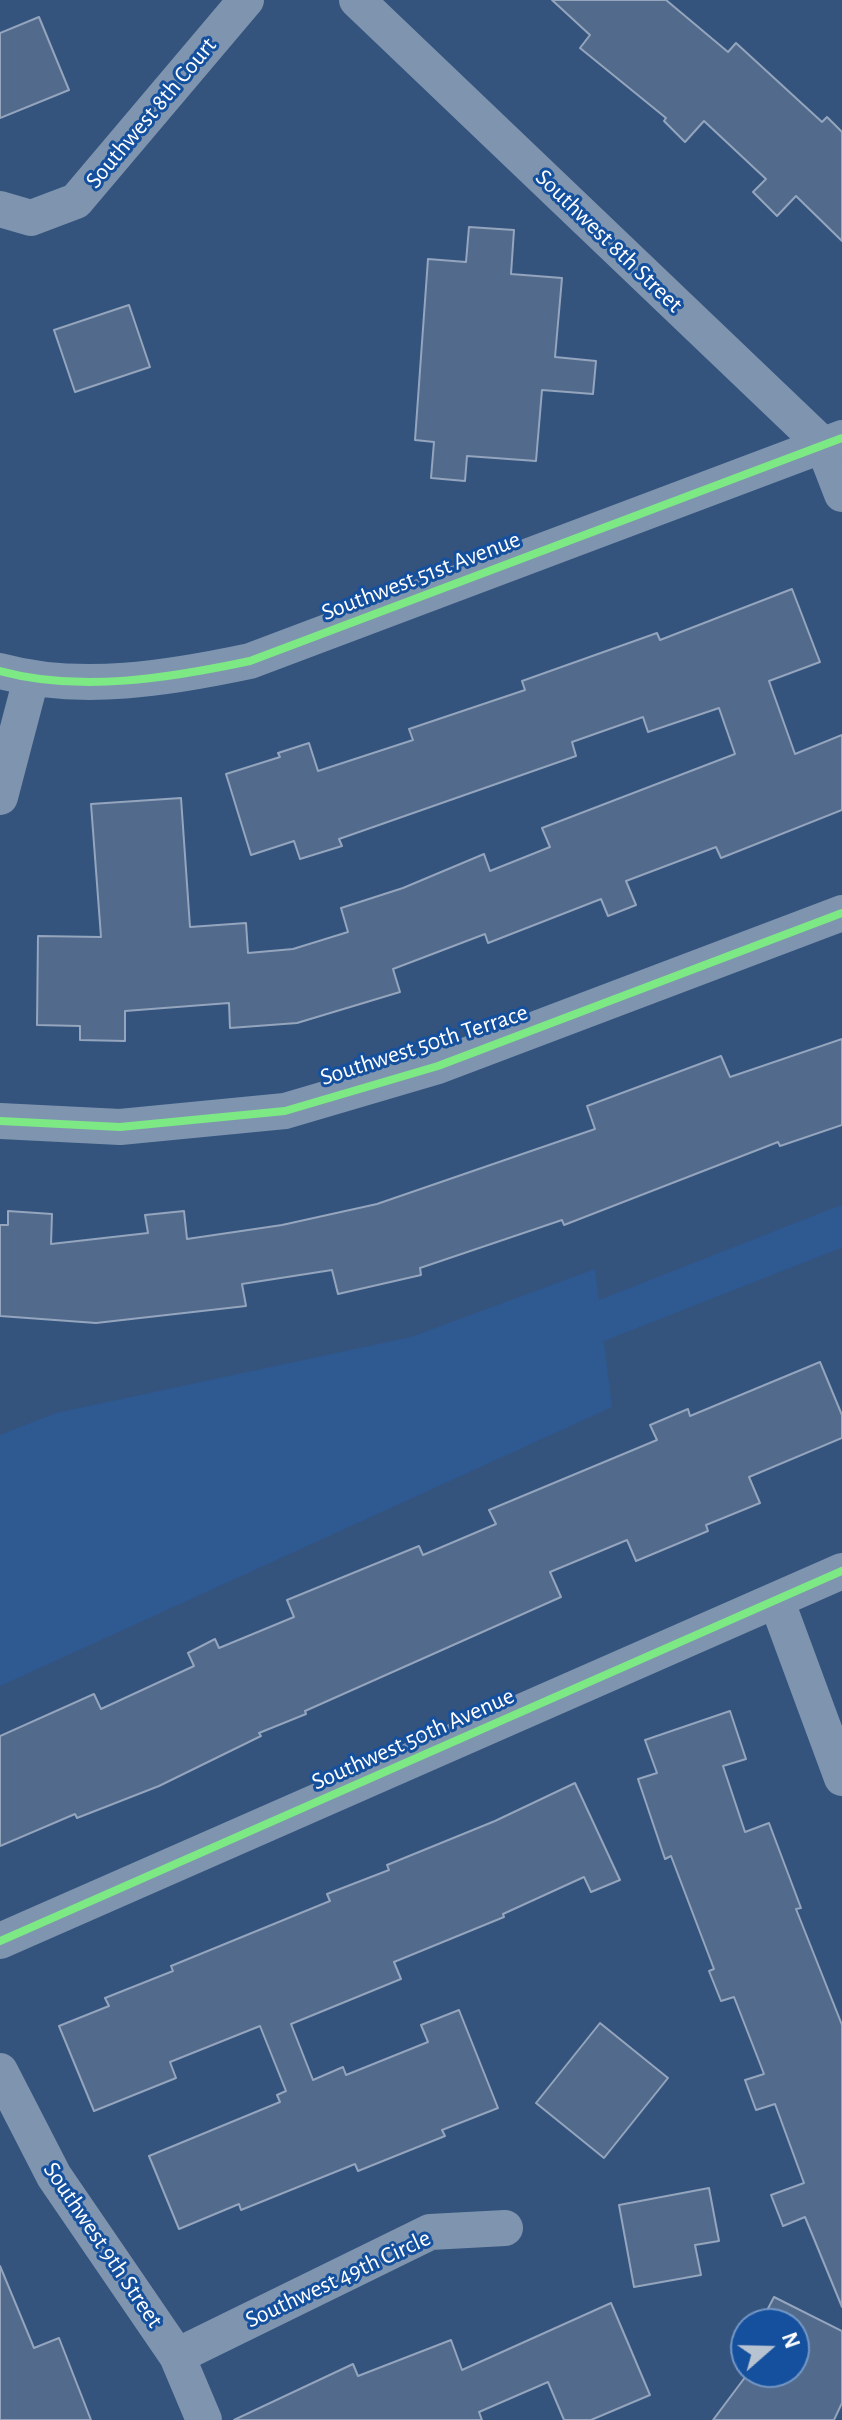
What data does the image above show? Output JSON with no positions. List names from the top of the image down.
{
  "streets": {
    "street": [
      "Southwest 8th Court",
      "Southwest 8th Street",
      "Southwest 51st Avenue",
      "Southwest 50th Terrace",
      "Southwest 50th Avenue",
      "Southwest 9th Street",
      "Southwest 49th Circle"
    ]
  },
  "crossings": [
    ["Southwest 8th Street", "Southwest 51st Avenue"],
    ["Southwest 9th Street", "Southwest 49th Circle"]
  ],
  "north": "right"
}
